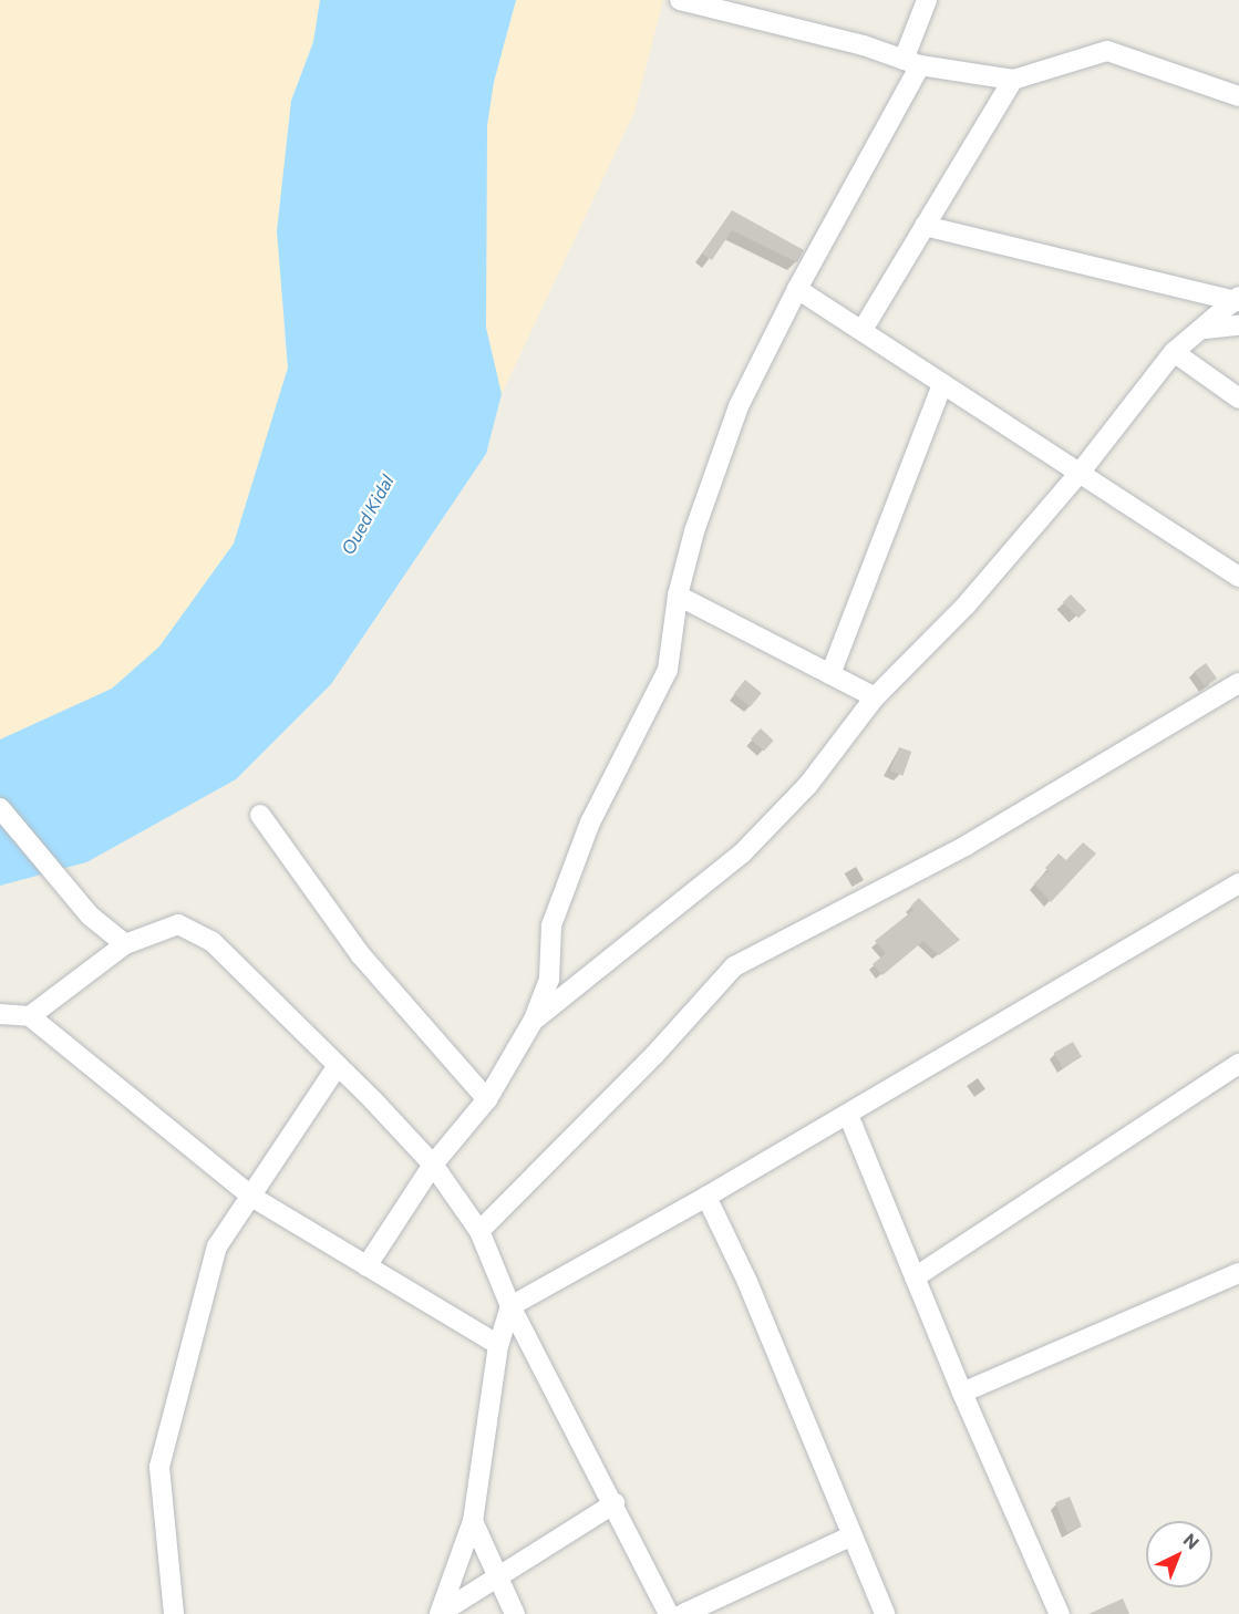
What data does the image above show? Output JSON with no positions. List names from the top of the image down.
{
  "water": ["Oued Kidal"],
  "north": "top right"
}
